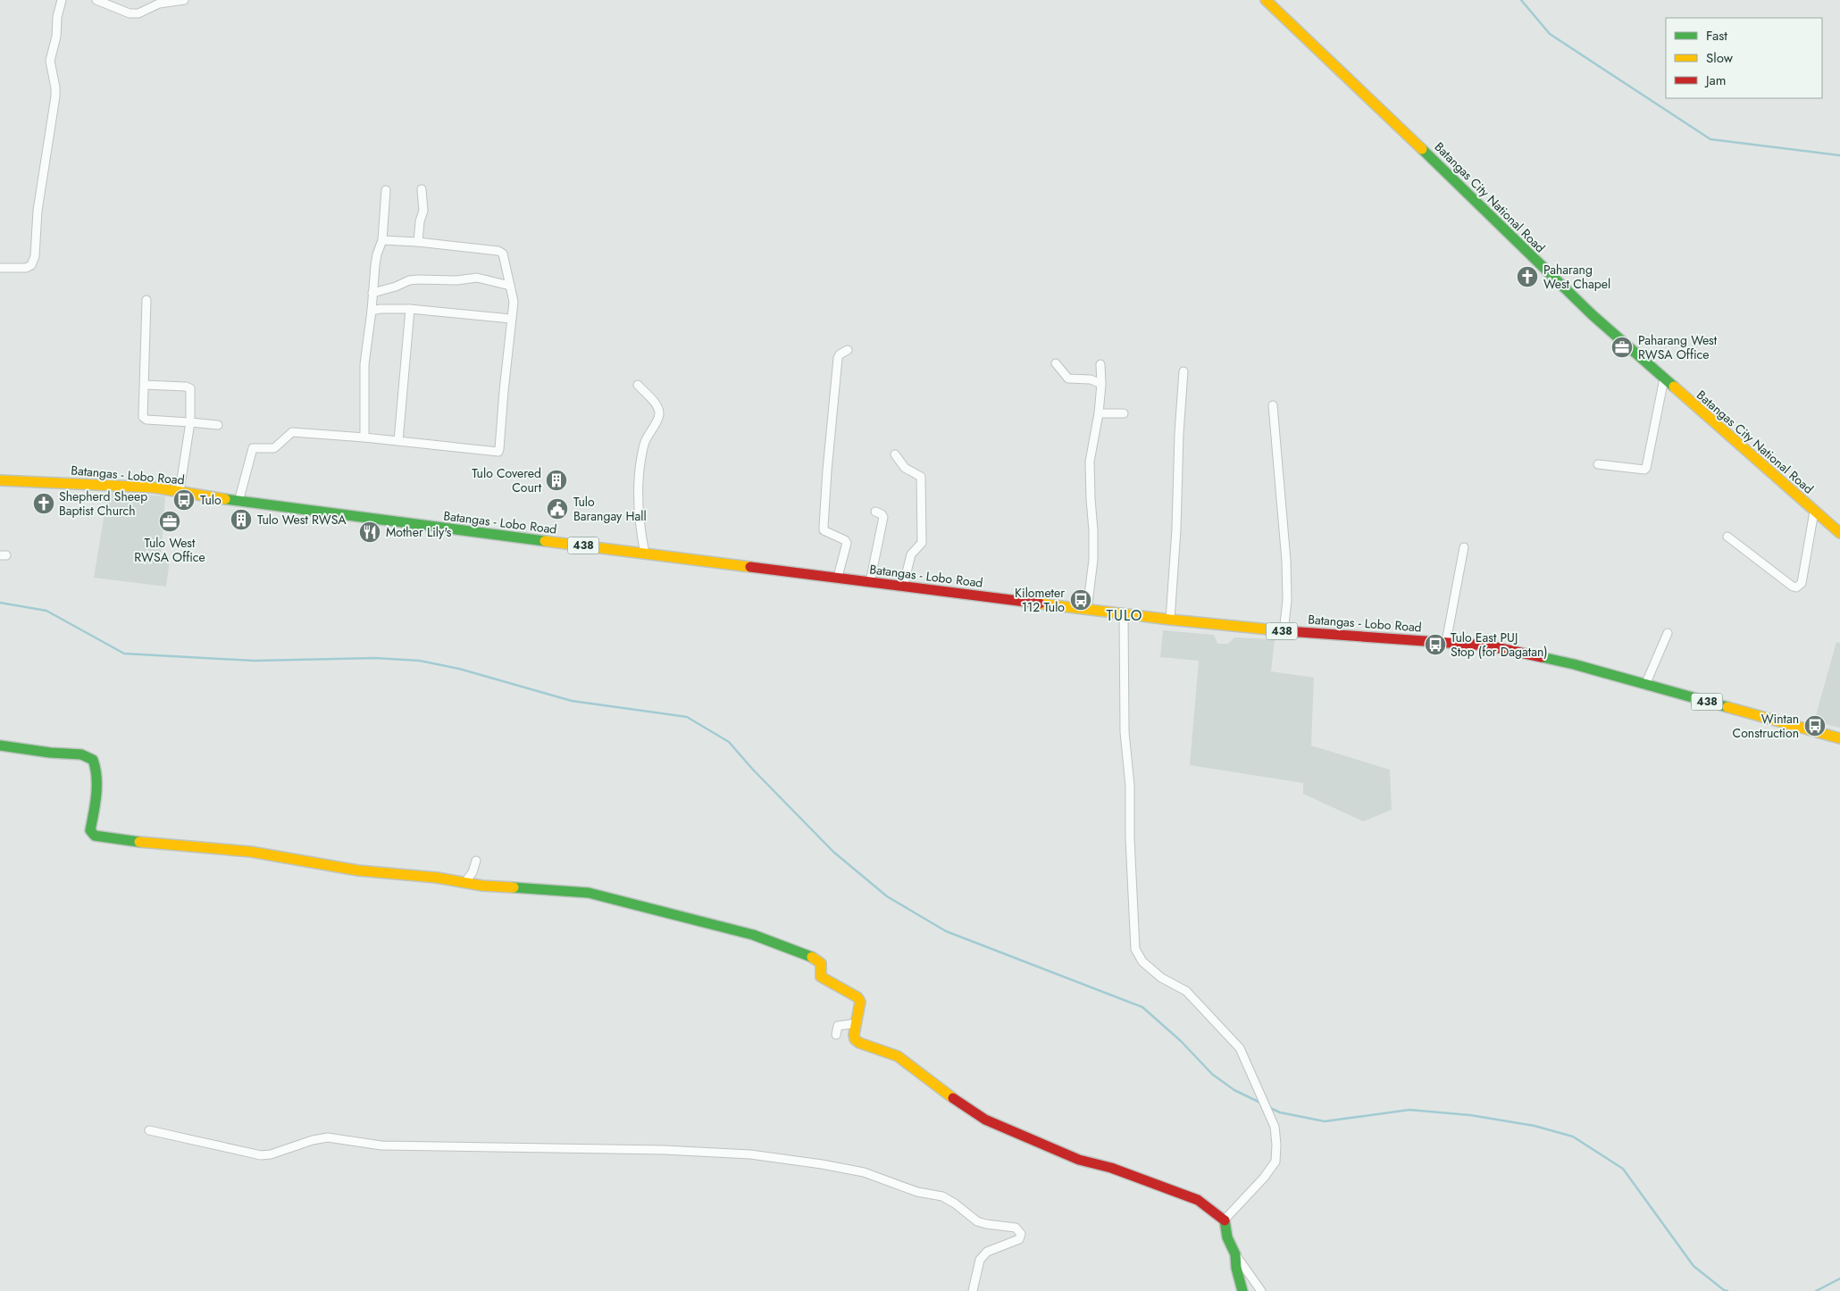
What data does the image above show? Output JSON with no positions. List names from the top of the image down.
{
  "streets": {
    "street": ["Batangas City National Road", "Batangas - Lobo Road", "438"]
  },
  "districts": ["TULO"],
  "places": {
    "church": ["Paharang West Chapel", "Shepherd Sheep Baptist Church"],
    "office": ["Paharang West RWSA Office", "Tulo West RWSA Office"],
    "building": ["Tulo Covered Court", "Tulo West RWSA"],
    "bus stop": [
      "Tulo",
      "Kilometer 112 Tulo",
      "Tulo East PUJ Stop (for Dagatan)",
      "Wintan Construction"
    ],
    "public building": ["Tulo Barangay Hall"],
    "restaurant": ["Mother Lily's"]
  },
  "legend": ["Fast", "Slow", "Jam"]
}
